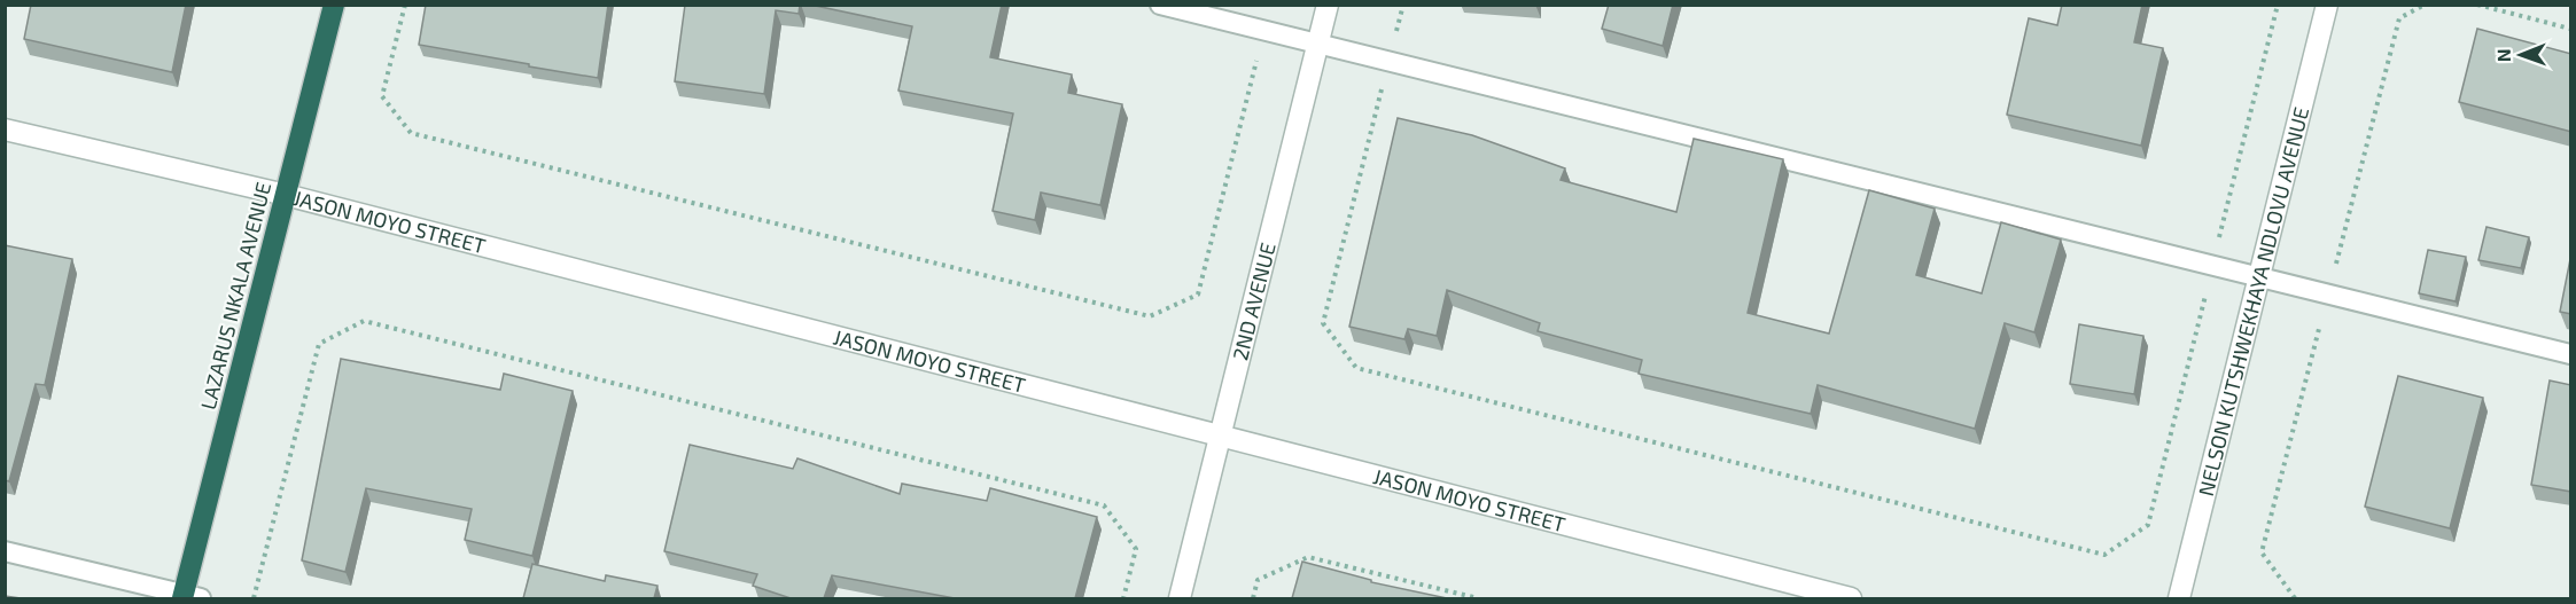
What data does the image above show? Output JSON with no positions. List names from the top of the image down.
{
  "streets": {
    "highway": ["LAZARUS NKALA AVENUE"],
    "street": ["JASON MOYO STREET", "NELSON KUTSHWEKHAYA NDLOVU AVENUE", "2ND AVENUE"]
  },
  "crossings": [
    ["JASON MOYO STREET", "LAZARUS NKALA AVENUE"],
    ["JASON MOYO STREET", "2ND AVENUE"]
  ],
  "north": "left"
}
